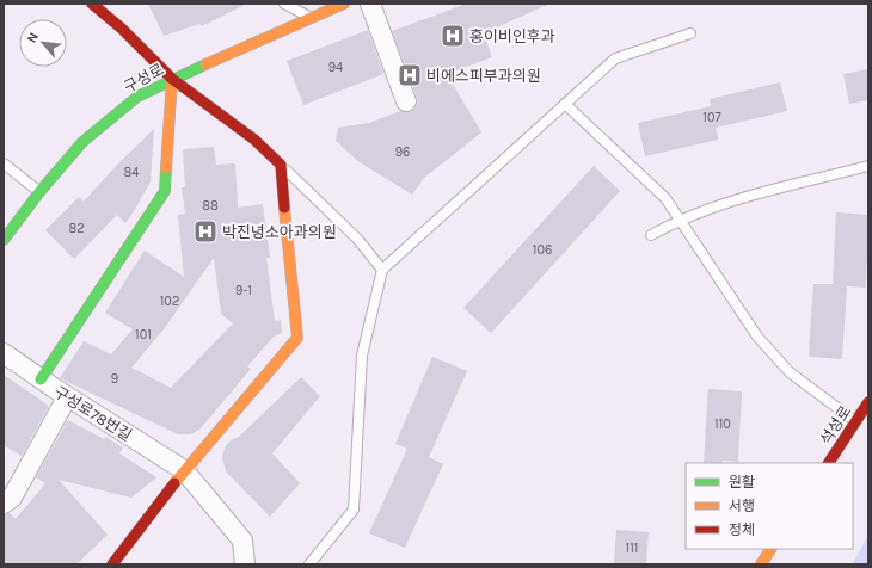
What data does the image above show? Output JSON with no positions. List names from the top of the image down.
{
  "streets": {
    "main road": ["구성로", "석성로"],
    "street": ["구성로78번길"]
  },
  "places": {
    "hospital": ["홍이비인후과", "비에스피부과의원", "박진녕소아과의원"]
  },
  "house_numbers": [
    "94",
    "107",
    "96",
    "84",
    "88",
    "82",
    "106",
    "9-1",
    "102",
    "101",
    "9",
    "110",
    "111"
  ],
  "legend": ["원활", "서행", "정체"],
  "north": "top left"
}
